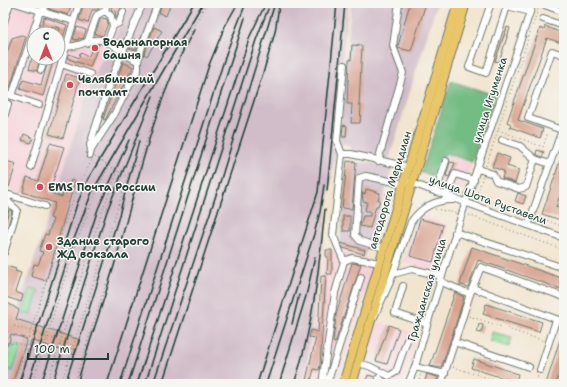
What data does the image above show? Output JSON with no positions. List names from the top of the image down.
{
  "streets": {
    "main road": ["автодорога Меридиан"],
    "street": ["улица Игуменка", "улица Шота Руставели", "Гражданская улица"]
  },
  "crossings": [
    ["улица Игуменка", "улица Шота Руставели"],
    ["улица Игуменка", "Гражданская улица"],
    ["автодорога Меридиан", "улица Шота Руставели"],
    ["улица Шота Руставели", "Гражданская улица"]
  ],
  "places": [
    "Водонапорная башня",
    "Челябинский почтамт",
    "EMS Почта России",
    "Здание старого ЖД вокзала"
  ],
  "scale_bar": "100 m",
  "north": "top"
}
